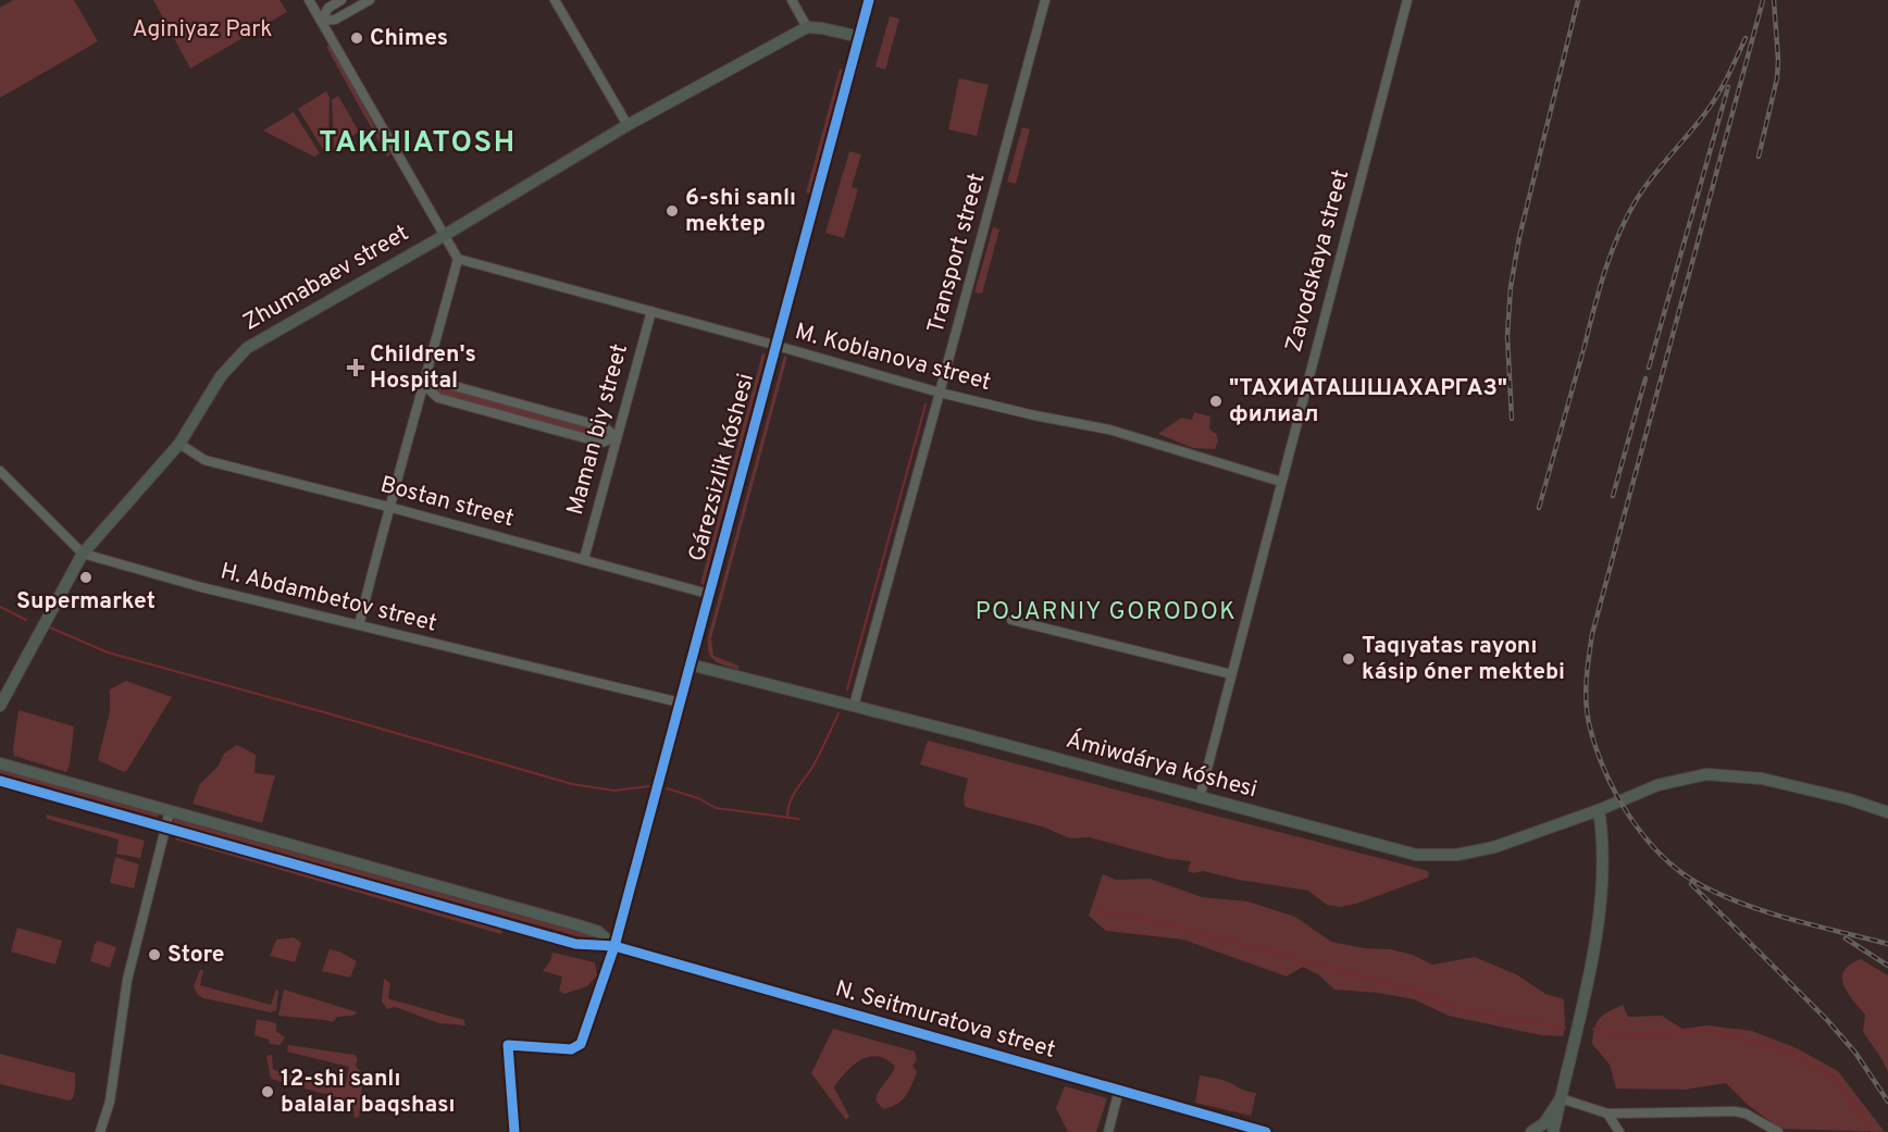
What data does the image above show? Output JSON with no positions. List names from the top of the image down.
{
  "streets": {
    "street": [
      "Transport street",
      "Zavodskaya street",
      "Zhumabaev street",
      "M. Koblanova street",
      "Maman biy street",
      "Gárezsizlik kóshesi",
      "Bostan street",
      "H. Abdambetov street",
      "Ámiwdárya kóshesi",
      "N. Seitmuratova street"
    ]
  },
  "crossings": [
    ["Transport street", "M. Koblanova street"],
    ["Transport street", "Ámiwdárya kóshesi"],
    ["Zavodskaya street", "M. Koblanova street"],
    ["Zavodskaya street", "Ámiwdárya kóshesi"],
    ["Zhumabaev street", "Bostan street"],
    ["Zhumabaev street", "H. Abdambetov street"],
    ["M. Koblanova street", "Maman biy street"],
    ["M. Koblanova street", "Gárezsizlik kóshesi"],
    ["Maman biy street", "Bostan street"],
    ["Gárezsizlik kóshesi", "Bostan street"],
    ["Gárezsizlik kóshesi", "H. Abdambetov street"],
    ["Gárezsizlik kóshesi", "Ámiwdárya kóshesi"],
    ["Gárezsizlik kóshesi", "N. Seitmuratova street"]
  ],
  "districts": ["TAKHIATOSH", "POJARNIY GORODOK"],
  "parks": ["Aginiyaz Park"],
  "places": {
    "other": [
      "Chimes",
      "6-shi sanlı mektep",
      "\"ТАХИАТАШШАХАРГАЗ\" филиал",
      "Supermarket",
      "Taqıyatas rayonı kásip óner mektebi",
      "Store",
      "12-shi sanlı balalar baqshası"
    ],
    "health": ["Children's Hospital"]
  }
}
